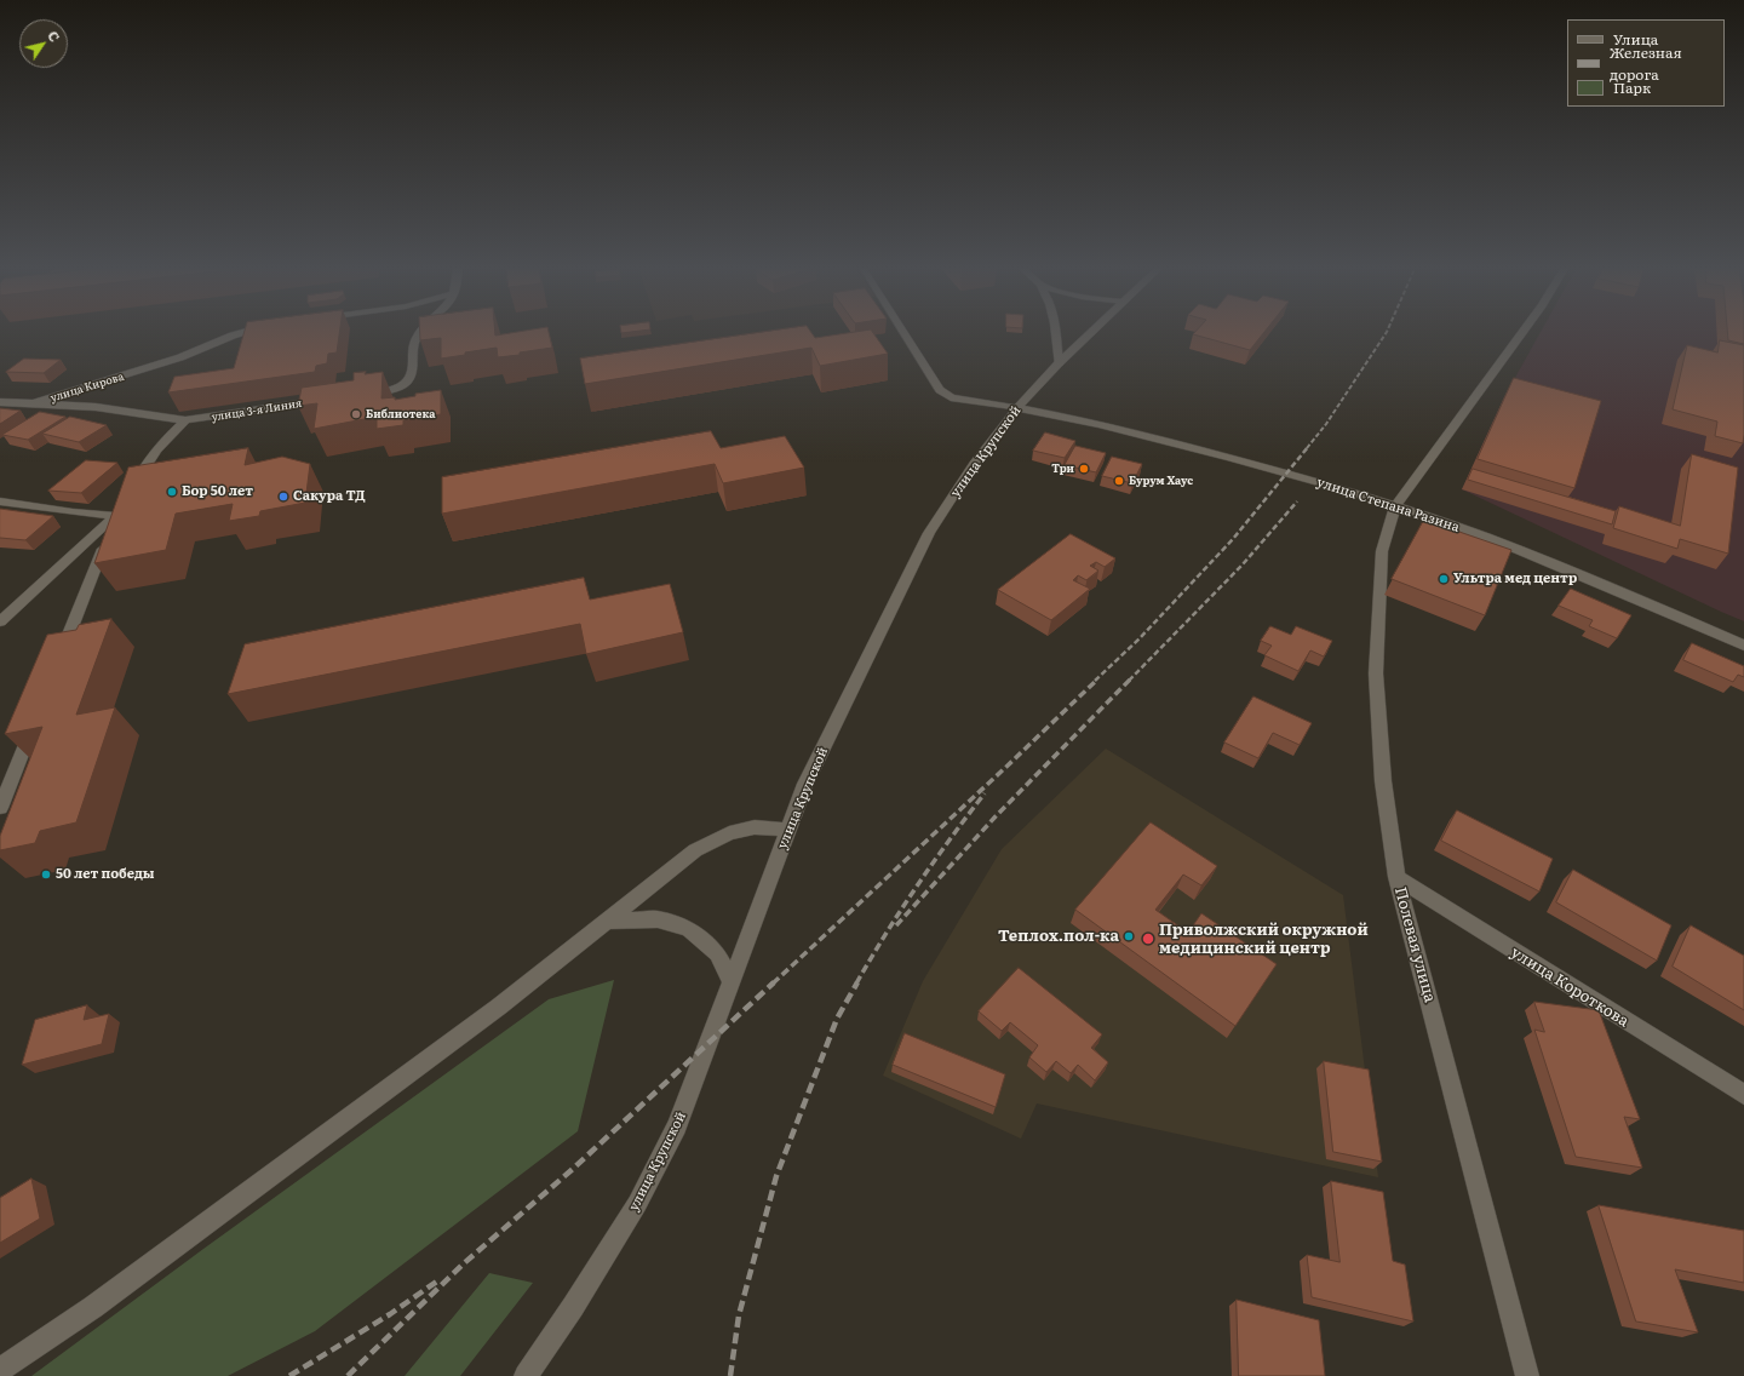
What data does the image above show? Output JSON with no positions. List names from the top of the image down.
{
  "streets": {
    "street": [
      "улица Кирова",
      "улица 3-я Линия",
      "улица Крупской",
      "улица Степана Разина",
      "Полевая улица",
      "улица Короткова"
    ]
  },
  "crossings": [
    ["улица Кирова", "улица 3-я Линия"],
    ["улица Крупской", "улица Степана Разина"],
    ["улица Степана Разина", "Полевая улица"],
    ["Полевая улица", "улица Короткова"]
  ],
  "places": [
    "Библиотека",
    "Три",
    "Бурум Хаус",
    "Бор 50 лет",
    "Сакура ТД",
    "Ультра мед центр",
    "50 лет победы",
    "Теплох.пол-ка",
    "Приволжский окружной медицинский центр"
  ],
  "legend": ["Улица", "Железная дорога", "Парк"],
  "north": "top right"
}
